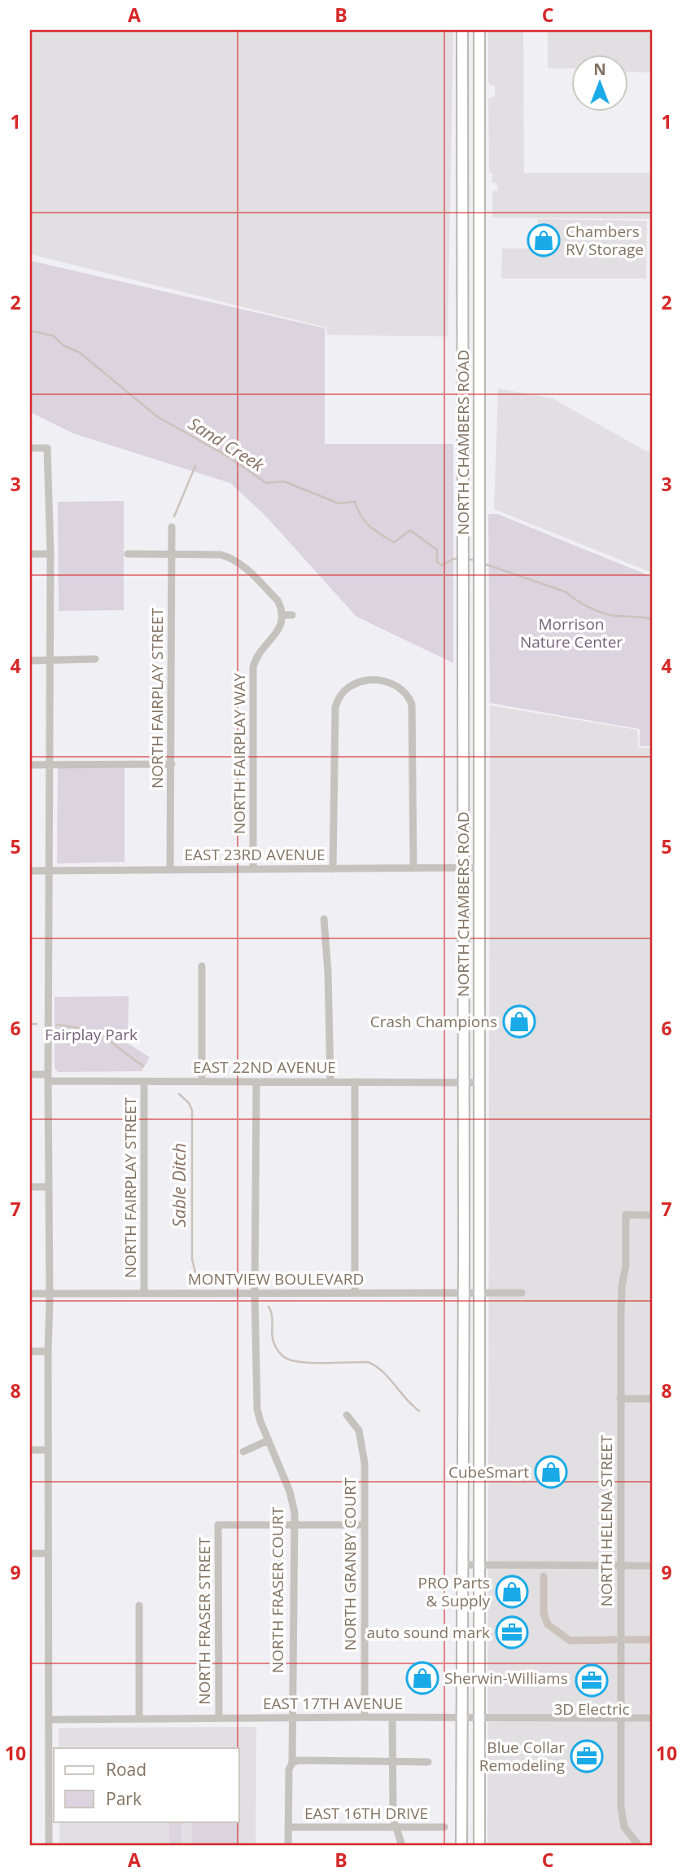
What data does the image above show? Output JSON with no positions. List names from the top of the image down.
{
  "streets": {
    "main road": ["NORTH CHAMBERS ROAD"],
    "street": [
      "NORTH FAIRPLAY STREET",
      "NORTH FAIRPLAY WAY",
      "EAST 23RD AVENUE",
      "EAST 22ND AVENUE",
      "MONTVIEW BOULEVARD",
      "NORTH HELENA STREET",
      "NORTH GRANBY COURT",
      "NORTH FRASER COURT",
      "NORTH FRASER STREET",
      "EAST 17TH AVENUE",
      "EAST 16TH DRIVE"
    ]
  },
  "crossings": [
    ["NORTH CHAMBERS ROAD", "EAST 23RD AVENUE"],
    ["NORTH CHAMBERS ROAD", "EAST 22ND AVENUE"],
    ["NORTH CHAMBERS ROAD", "MONTVIEW BOULEVARD"],
    ["NORTH CHAMBERS ROAD", "EAST 17TH AVENUE"],
    ["NORTH FAIRPLAY STREET", "EAST 23RD AVENUE"],
    ["NORTH FAIRPLAY STREET", "EAST 22ND AVENUE"],
    ["NORTH FAIRPLAY STREET", "MONTVIEW BOULEVARD"],
    ["NORTH FAIRPLAY WAY", "EAST 23RD AVENUE"],
    ["MONTVIEW BOULEVARD", "NORTH FRASER COURT"],
    ["NORTH HELENA STREET", "EAST 17TH AVENUE"],
    ["NORTH GRANBY COURT", "EAST 17TH AVENUE"],
    ["NORTH FRASER COURT", "NORTH FRASER STREET"],
    ["NORTH FRASER COURT", "EAST 17TH AVENUE"],
    ["NORTH FRASER COURT", "EAST 16TH DRIVE"],
    ["NORTH FRASER STREET", "EAST 17TH AVENUE"]
  ],
  "water": ["Sand Creek", "Sable Ditch"],
  "parks": ["Morrison Nature Center", "Fairplay Park"],
  "places": {
    "shop": [
      "Chambers RV Storage",
      "Crash Champions",
      "CubeSmart",
      "PRO Parts & Supply",
      "Sherwin-Williams"
    ],
    "office": ["auto sound mark", "3D Electric", "Blue Collar Remodeling"]
  },
  "legend": ["Road", "Park"],
  "north": "top",
  "grid": {
    "columns": ["A", "B", "C"],
    "rows": [
      "1",
      "2",
      "3",
      "4",
      "5",
      "6",
      "7",
      "8",
      "9",
      "10"
    ]
  }
}
